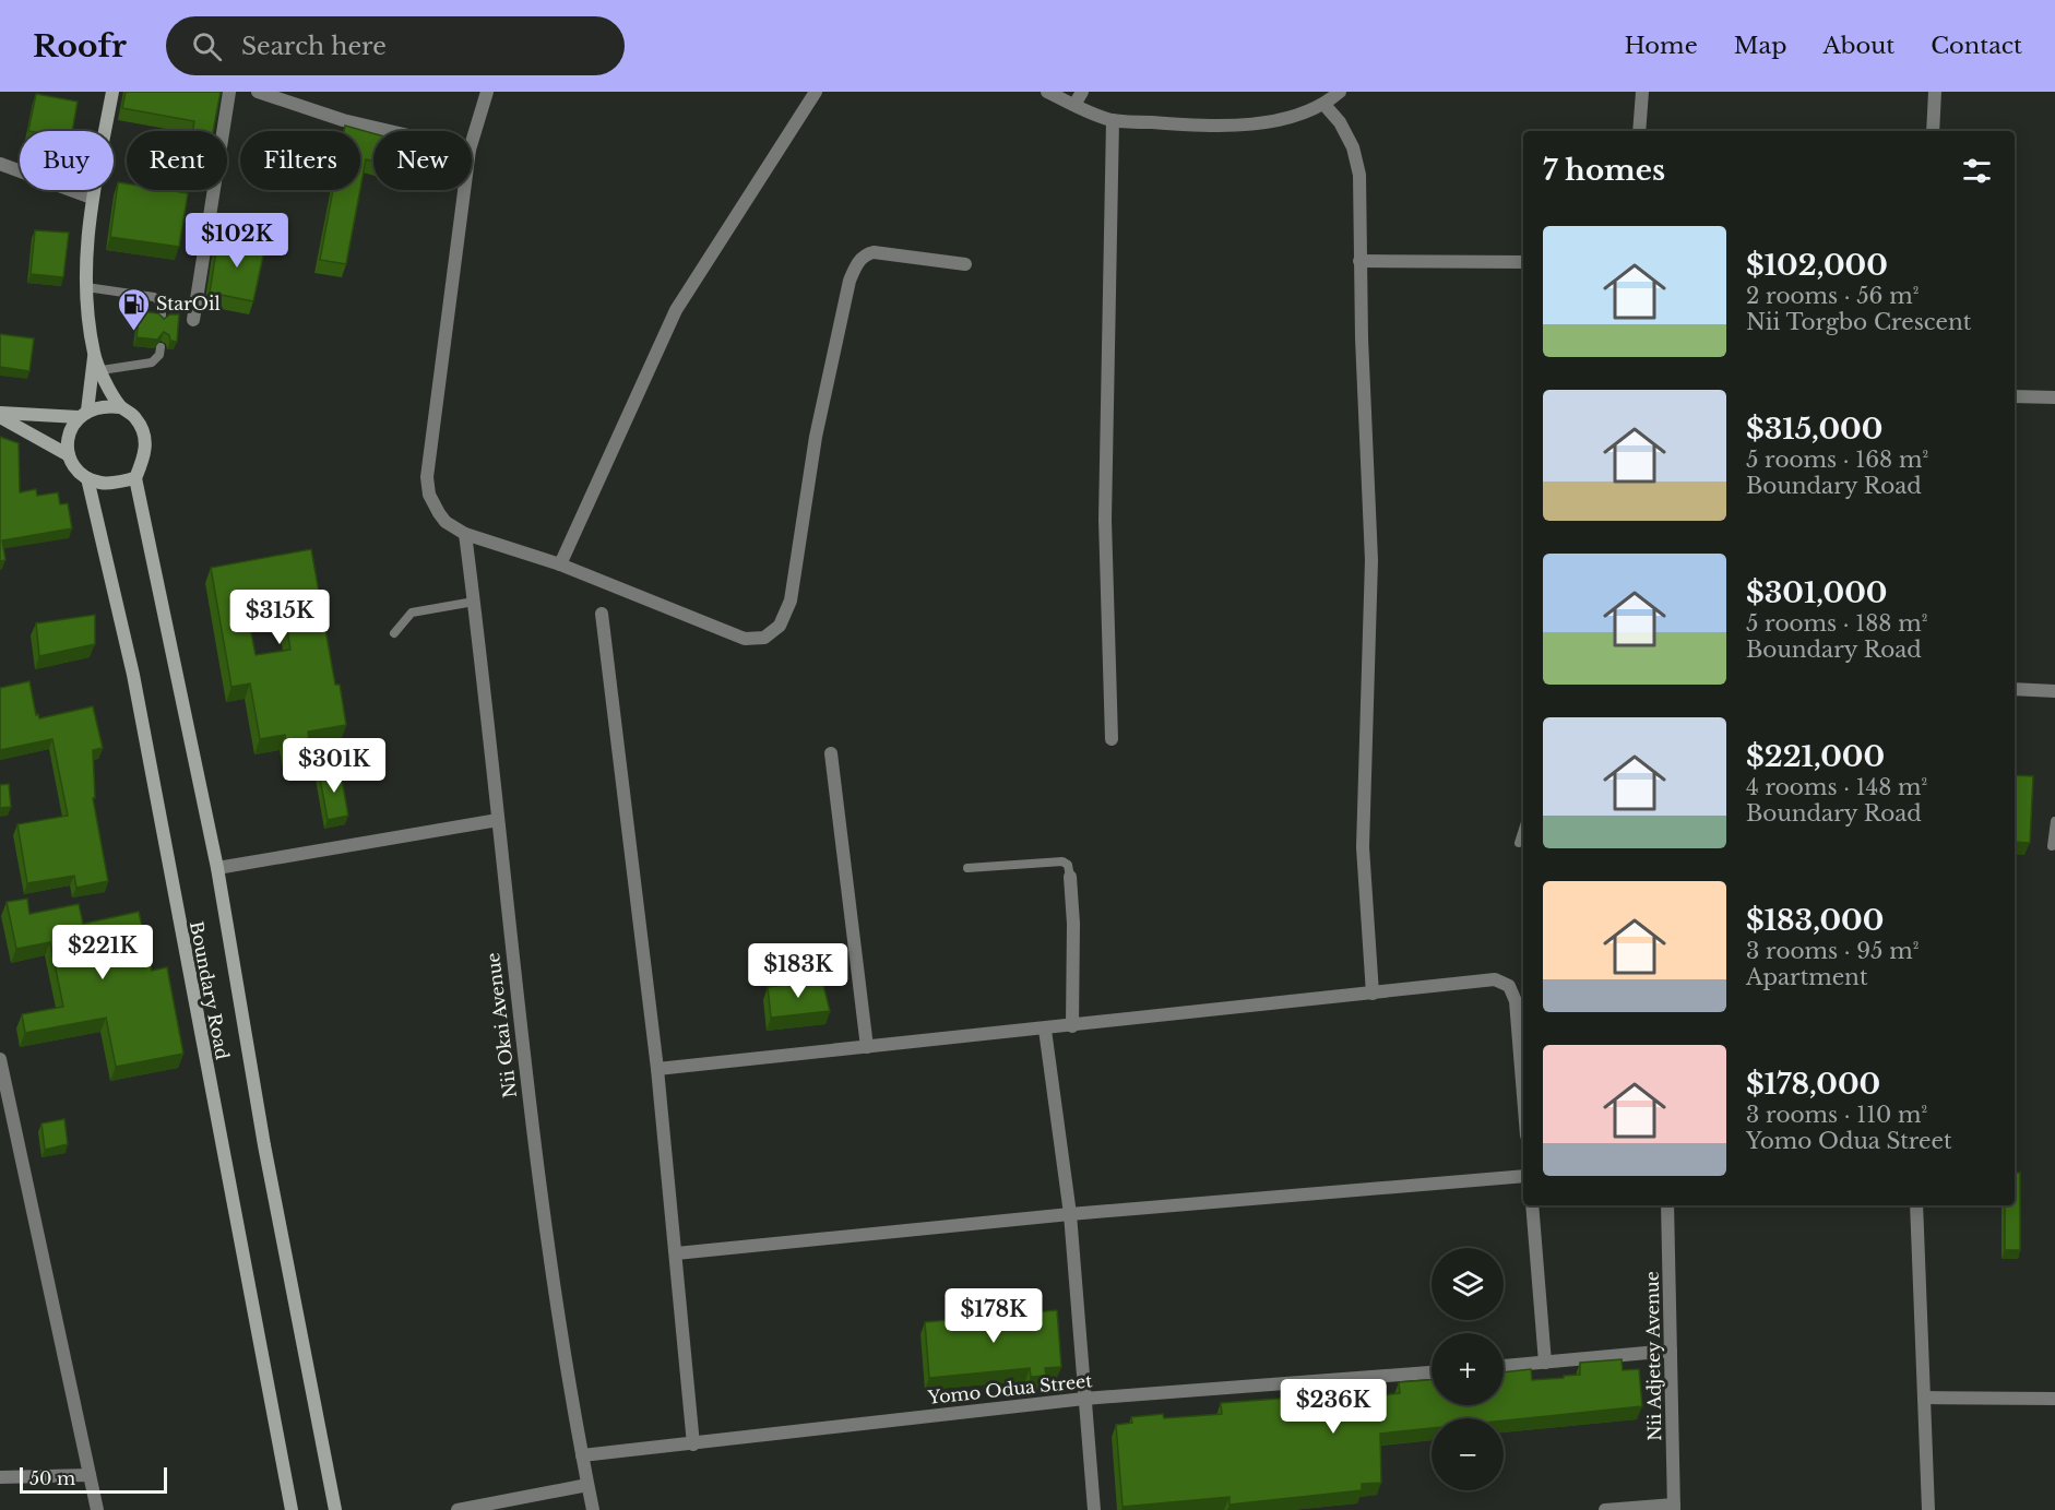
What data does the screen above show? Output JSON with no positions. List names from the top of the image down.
{
  "streets": {
    "main road": ["Boundary Road"],
    "street": ["Nii Okai Avenue", "Nii Adjetey Avenue", "Yomo Odua Street"]
  },
  "crossings": [
    ["Nii Okai Avenue", "Yomo Odua Street"]
  ],
  "places": {
    "fuel station": ["StarOil"]
  },
  "scale_bar": "50 m",
  "page": {
    "header": "Roofr",
    "search": "Search here",
    "nav": [
      "Home",
      "Map",
      "About",
      "Contact"
    ],
    "chip": [
      "Buy",
      "Rent",
      "Filters",
      "New"
    ],
    "heading": "7 homes",
    "list": [
      {
        "name": "$102,000",
        "note": "2 rooms · 56 m² · Nii Torgbo Crescent"
      },
      {
        "name": "$315,000",
        "note": "5 rooms · 168 m² · Boundary Road"
      },
      {
        "name": "$301,000",
        "note": "5 rooms · 188 m² · Boundary Road"
      },
      {
        "name": "$221,000",
        "note": "4 rooms · 148 m² · Boundary Road"
      },
      {
        "name": "$183,000",
        "note": "3 rooms · 95 m² · Apartment"
      },
      {
        "name": "$178,000",
        "note": "3 rooms · 110 m² · Yomo Odua Street"
      }
    ],
    "price": [
      "$102K",
      "$315K",
      "$301K",
      "$221K",
      "$183K",
      "$178K",
      "$236K"
    ],
    "map_buttons": ["+", "−"],
    "scale": "50 m"
  }
}
